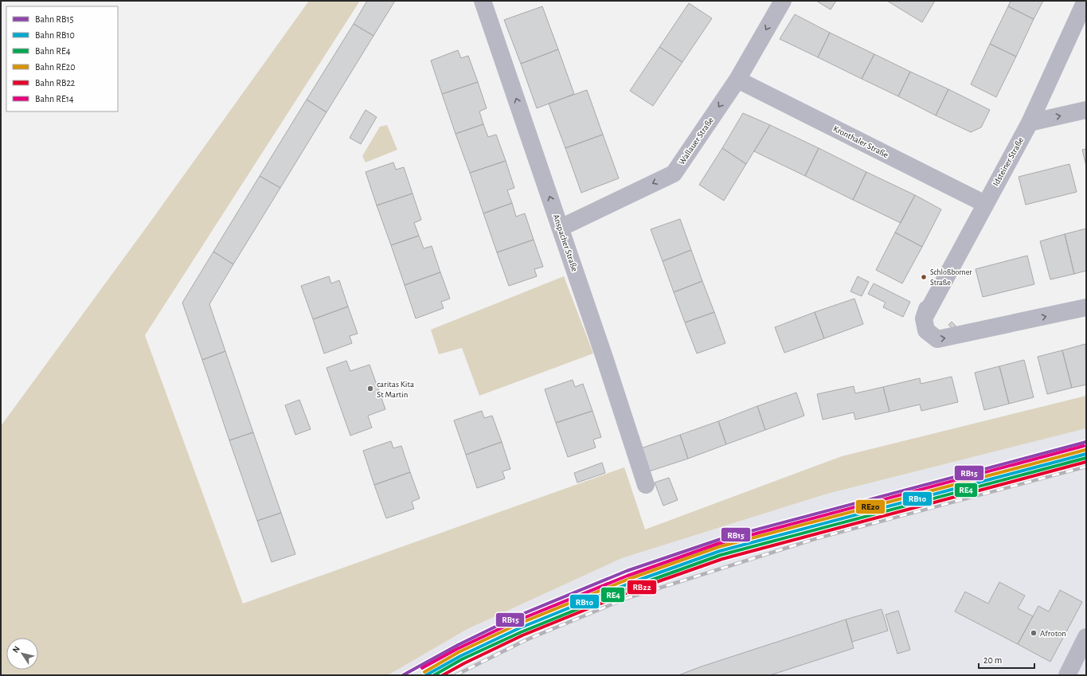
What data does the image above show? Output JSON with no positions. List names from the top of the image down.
{
  "streets": {
    "street": [
      "Wallauer Straße",
      "Kronthaler Straße",
      "Idsteiner Straße",
      "Anspacher Straße"
    ]
  },
  "crossings": [
    ["Wallauer Straße", "Kronthaler Straße"],
    ["Wallauer Straße", "Anspacher Straße"],
    ["Kronthaler Straße", "Idsteiner Straße"]
  ],
  "one_way": ["Wallauer Straße", "Anspacher Straße"],
  "places": ["Schloßborner Straße", "caritas Kita St Martin", "Afroton"],
  "lines": [
    "rail line RB15",
    "rail line RE14",
    "rail line RE20",
    "rail line RB10",
    "rail line RE4",
    "rail line RB22"
  ],
  "legend": [
    "Bahn RB15",
    "Bahn RB10",
    "Bahn RE4",
    "Bahn RE20",
    "Bahn RB22",
    "Bahn RE14"
  ],
  "scale_bar": "20 m",
  "north": "top left"
}
